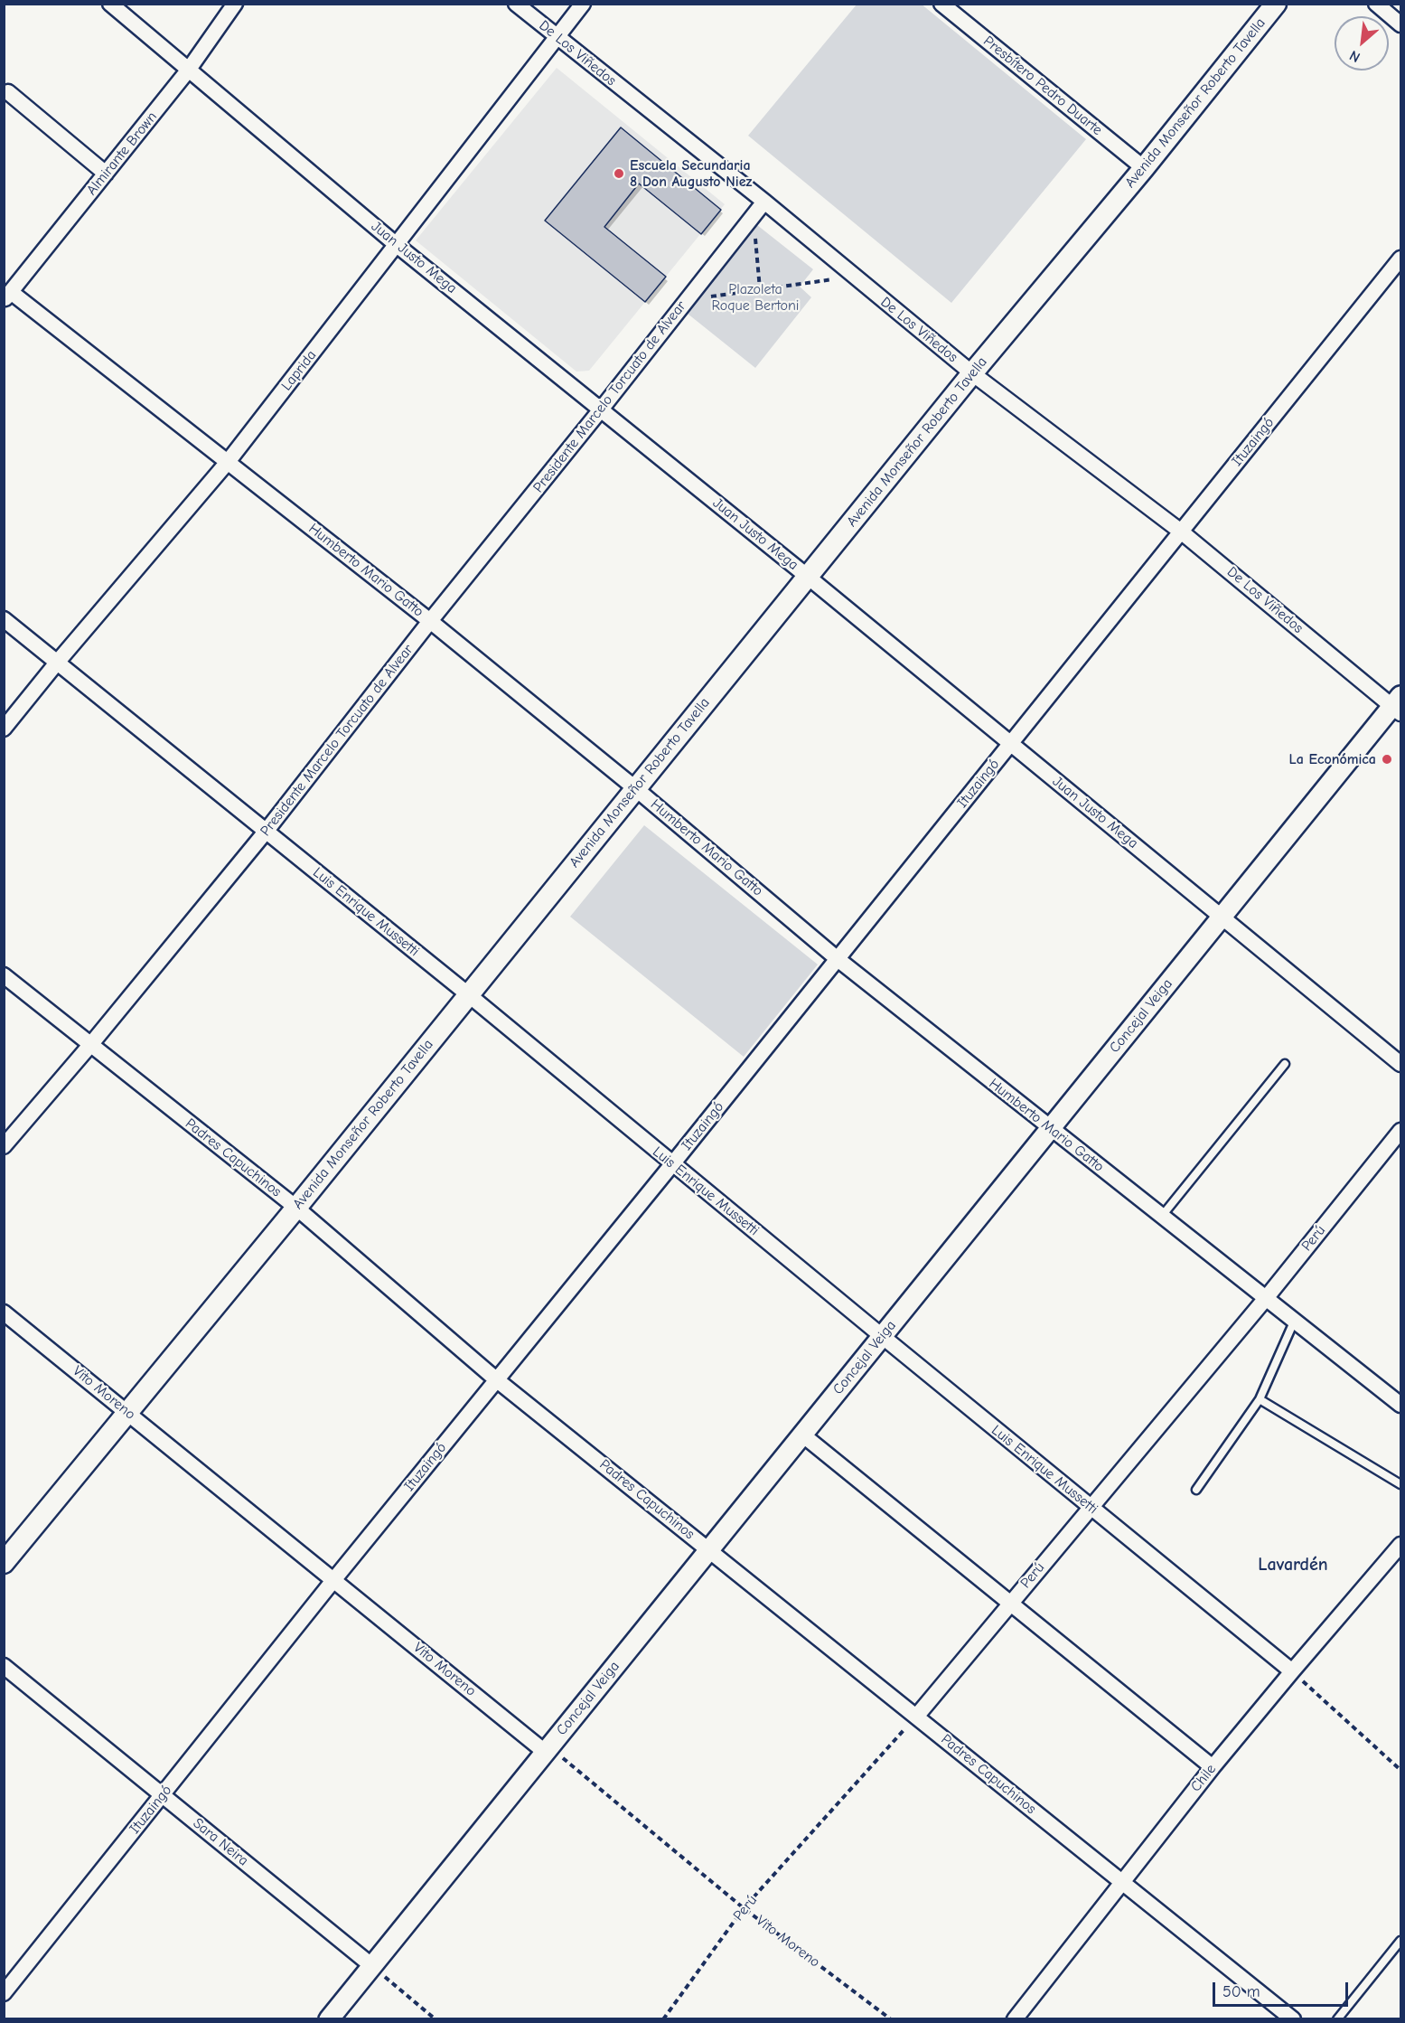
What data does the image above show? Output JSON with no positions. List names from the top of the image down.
{
  "streets": {
    "main road": ["Avenida Monseñor Roberto Tavella"],
    "street": [
      "De Los Viñedos",
      "Presbítero Pedro Duarte",
      "Almirante Brown",
      "Juan Justo Mega",
      "Laprida",
      "Presidente Marcelo Torcuato de Alvear",
      "Ituzaingó",
      "Humberto Mario Gatto",
      "Luis Enrique Mussetti",
      "Concejal Veiga",
      "Padres Capuchinos",
      "Perú",
      "Vito Moreno",
      "Chile",
      "Sara Neira"
    ]
  },
  "crossings": [
    ["De Los Viñedos", "Avenida Monseñor Roberto Tavella"],
    ["De Los Viñedos", "Laprida"],
    ["De Los Viñedos", "Presidente Marcelo Torcuato de Alvear"],
    ["De Los Viñedos", "Ituzaingó"],
    ["De Los Viñedos", "Concejal Veiga"],
    ["Presbítero Pedro Duarte", "Avenida Monseñor Roberto Tavella"],
    ["Avenida Monseñor Roberto Tavella", "Juan Justo Mega"],
    ["Avenida Monseñor Roberto Tavella", "Humberto Mario Gatto"],
    ["Avenida Monseñor Roberto Tavella", "Luis Enrique Mussetti"],
    ["Avenida Monseñor Roberto Tavella", "Padres Capuchinos"],
    ["Avenida Monseñor Roberto Tavella", "Vito Moreno"],
    ["Almirante Brown", "Juan Justo Mega"],
    ["Almirante Brown", "Humberto Mario Gatto"],
    ["Juan Justo Mega", "Laprida"],
    ["Juan Justo Mega", "Presidente Marcelo Torcuato de Alvear"],
    ["Juan Justo Mega", "Ituzaingó"],
    ["Juan Justo Mega", "Concejal Veiga"],
    ["Laprida", "Humberto Mario Gatto"],
    ["Laprida", "Luis Enrique Mussetti"],
    ["Presidente Marcelo Torcuato de Alvear", "Humberto Mario Gatto"],
    ["Presidente Marcelo Torcuato de Alvear", "Luis Enrique Mussetti"],
    ["Presidente Marcelo Torcuato de Alvear", "Padres Capuchinos"],
    ["Ituzaingó", "Humberto Mario Gatto"],
    ["Ituzaingó", "Luis Enrique Mussetti"],
    ["Ituzaingó", "Padres Capuchinos"],
    ["Ituzaingó", "Vito Moreno"],
    ["Ituzaingó", "Sara Neira"],
    ["Humberto Mario Gatto", "Concejal Veiga"],
    ["Humberto Mario Gatto", "Perú"],
    ["Luis Enrique Mussetti", "Concejal Veiga"],
    ["Luis Enrique Mussetti", "Perú"],
    ["Luis Enrique Mussetti", "Chile"],
    ["Concejal Veiga", "Padres Capuchinos"],
    ["Concejal Veiga", "Vito Moreno"],
    ["Concejal Veiga", "Sara Neira"],
    ["Padres Capuchinos", "Perú"],
    ["Padres Capuchinos", "Chile"],
    ["Perú", "Vito Moreno"]
  ],
  "districts": ["Lavardén"],
  "parks": ["Plazoleta Roque Bertoni"],
  "places": ["Escuela Secundaria 8 Don Augusto Niez", "La Económica"],
  "scale_bar": "50 m",
  "north": "bottom left"
}
